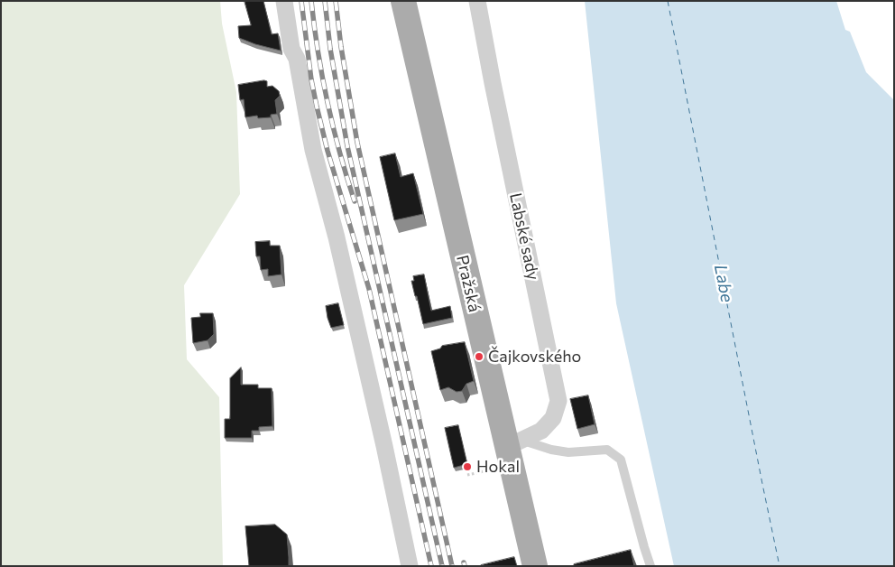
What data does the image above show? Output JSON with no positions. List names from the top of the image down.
{
  "streets": {
    "main road": ["Pražská"],
    "street": ["Labské sady"]
  },
  "crossings": [
    ["Labské sady", "Pražská"]
  ],
  "water": ["Labe"],
  "places": ["Čajkovského", "Hokal"]
}
